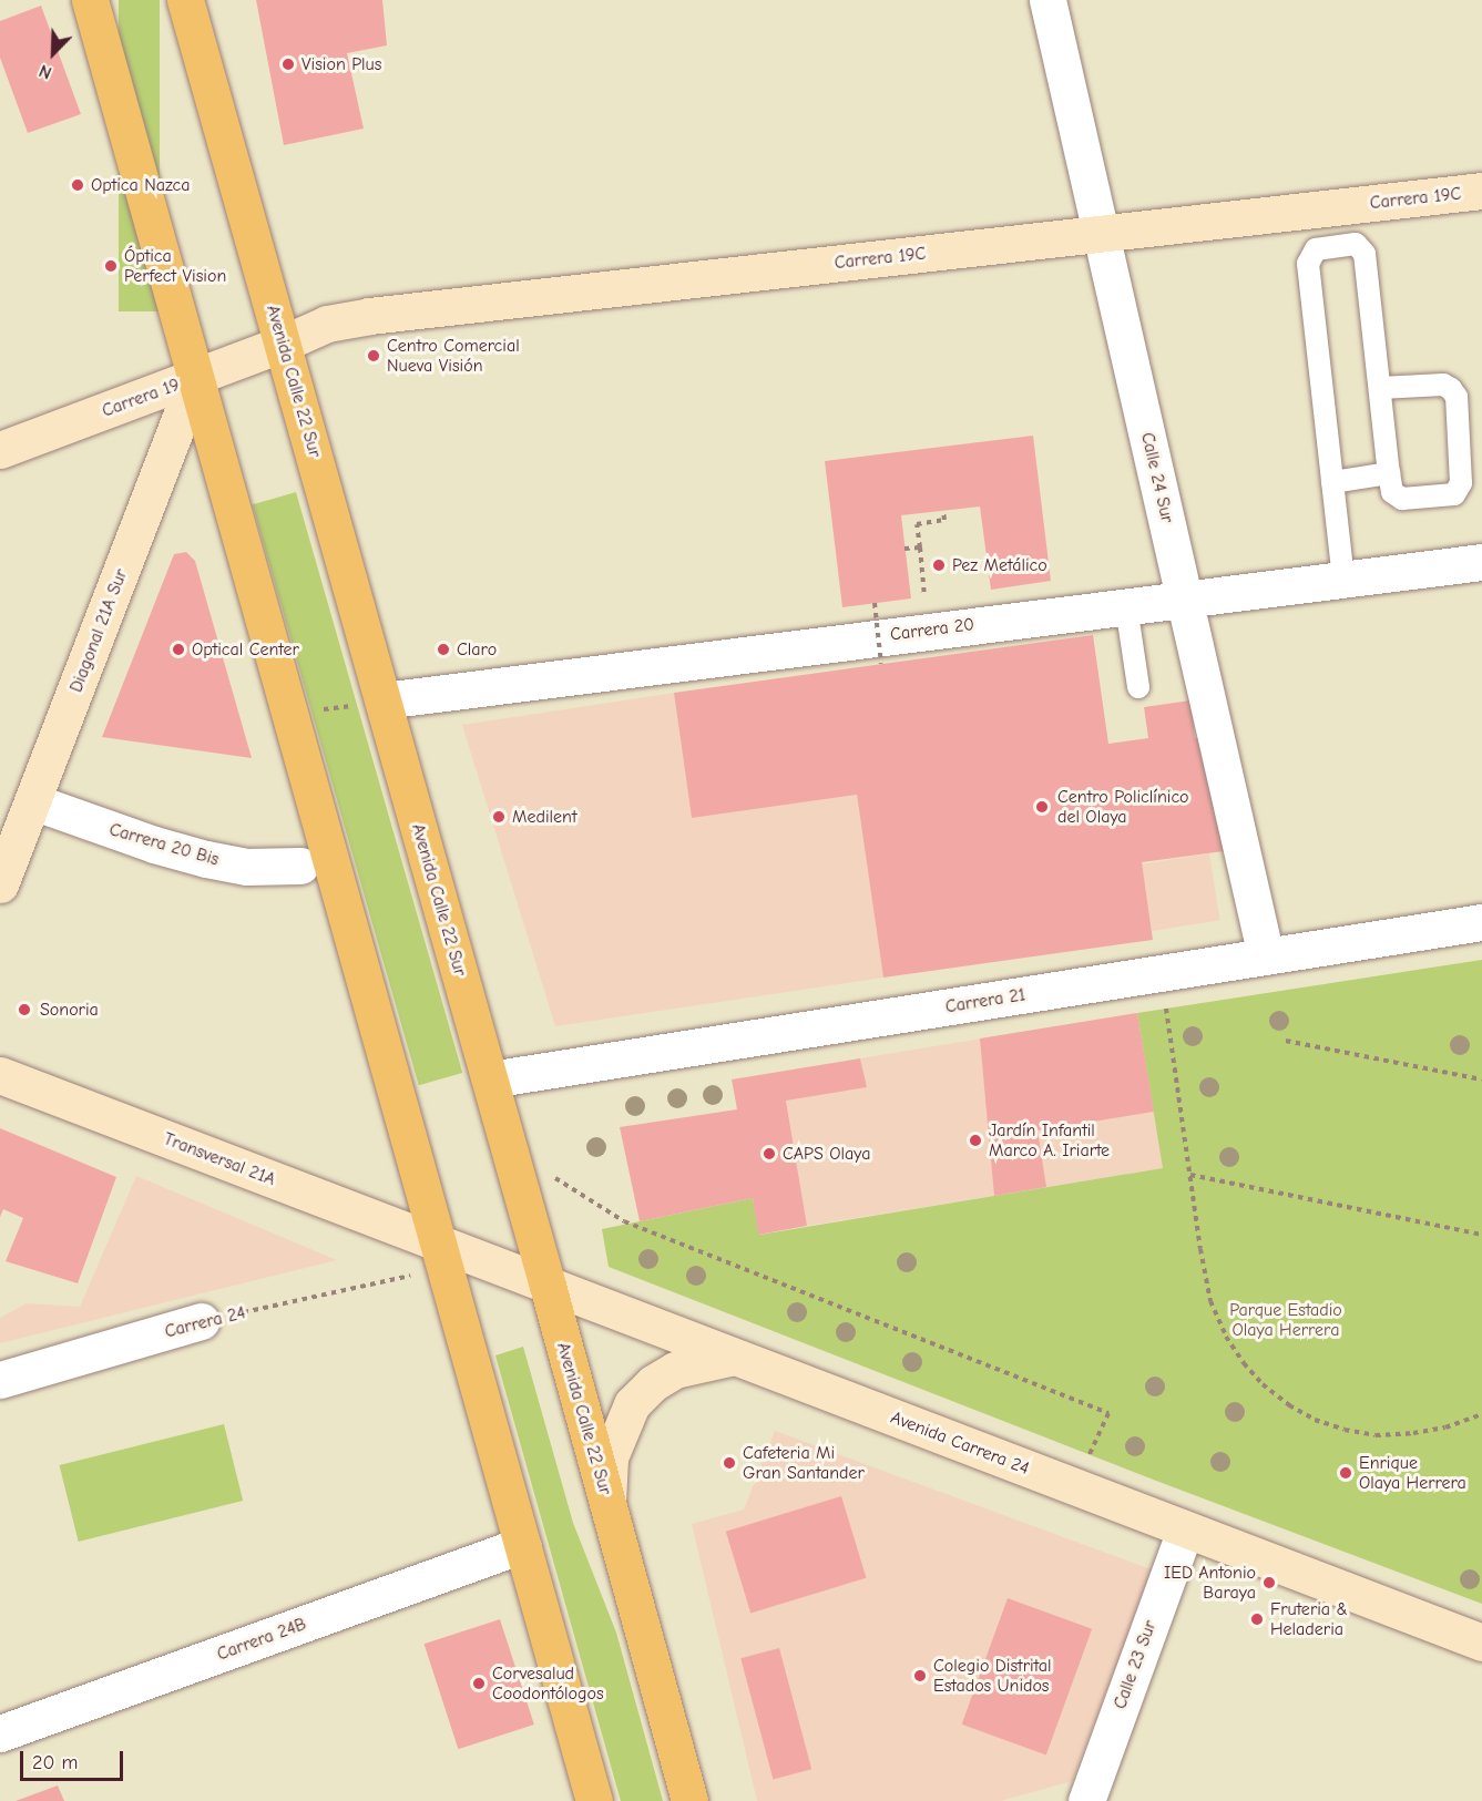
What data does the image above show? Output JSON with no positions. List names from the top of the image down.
{
  "streets": {
    "main road": [
      "Carrera 19C",
      "Avenida Calle 22 Sur",
      "Carrera 19",
      "Diagonal 21A Sur",
      "Transversal 21A",
      "Avenida Carrera 24"
    ],
    "street": [
      "Calle 24 Sur",
      "Carrera 20",
      "Carrera 20 Bis",
      "Carrera 21",
      "Carrera 24",
      "Carrera 24B",
      "Calle 23 Sur"
    ]
  },
  "crossings": [
    ["Carrera 19C", "Avenida Calle 22 Sur"],
    ["Carrera 19C", "Carrera 19"],
    ["Carrera 19C", "Calle 24 Sur"],
    ["Avenida Calle 22 Sur", "Carrera 19"],
    ["Avenida Calle 22 Sur", "Carrera 20"],
    ["Avenida Calle 22 Sur", "Carrera 21"],
    ["Avenida Calle 22 Sur", "Avenida Carrera 24"],
    ["Carrera 19", "Diagonal 21A Sur"],
    ["Calle 24 Sur", "Carrera 20"],
    ["Calle 24 Sur", "Carrera 21"],
    ["Diagonal 21A Sur", "Carrera 20 Bis"],
    ["Transversal 21A", "Avenida Carrera 24"],
    ["Avenida Carrera 24", "Calle 23 Sur"]
  ],
  "parks": ["Parque Estadio Olaya Herrera"],
  "places": [
    "Vision Plus",
    "Optica Nazca",
    "Óptica Perfect Vision",
    "Centro Comercial Nueva Visión",
    "Pez Metálico",
    "Optical Center",
    "Claro",
    "Centro Policlínico del Olaya",
    "Medilent",
    "Sonoria",
    "Jardín Infantil Marco A. Iriarte",
    "CAPS Olaya",
    "Cafeteria Mi Gran Santander",
    "Enrique Olaya Herrera",
    "IED Antonio Baraya",
    "Fruteria & Heladeria",
    "Colegio Distrital Estados Unidos",
    "Corvesalud Coodontólogos"
  ],
  "scale_bar": "20 m",
  "north": "bottom left"
}
